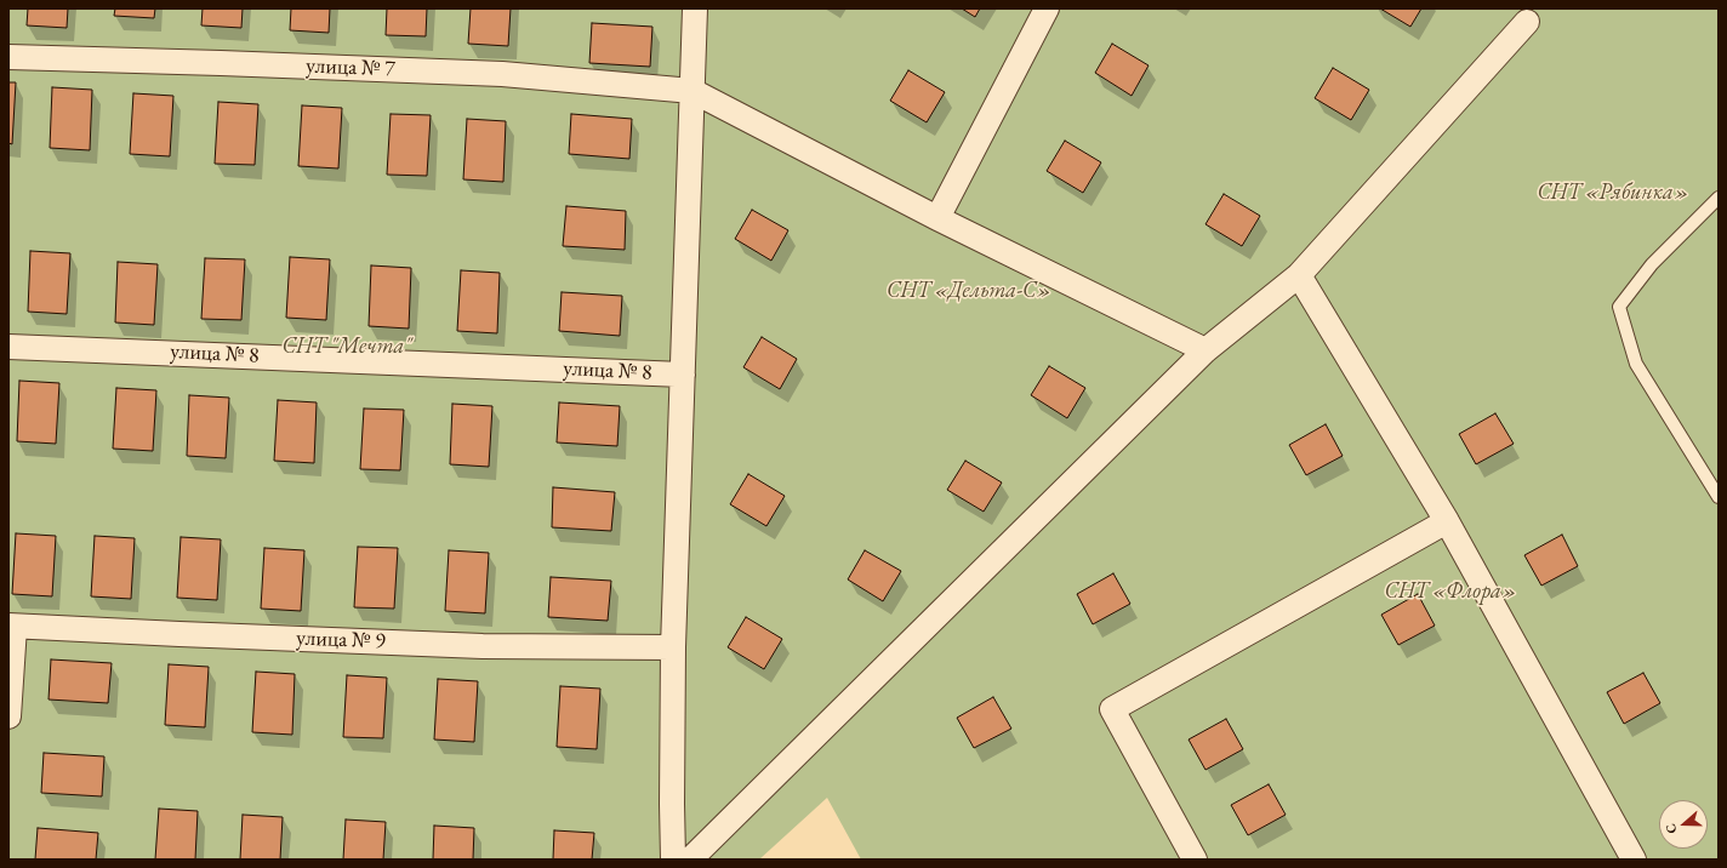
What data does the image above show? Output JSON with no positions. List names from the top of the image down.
{
  "streets": {
    "street": ["улица № 7", "улица № 8", "улица № 9"]
  },
  "parks": [
    "СНТ «Рябинка»",
    "СНТ «Дельта-С»",
    "СНТ \"Мечта\"",
    "СНТ «Флора»"
  ],
  "north": "left"
}
